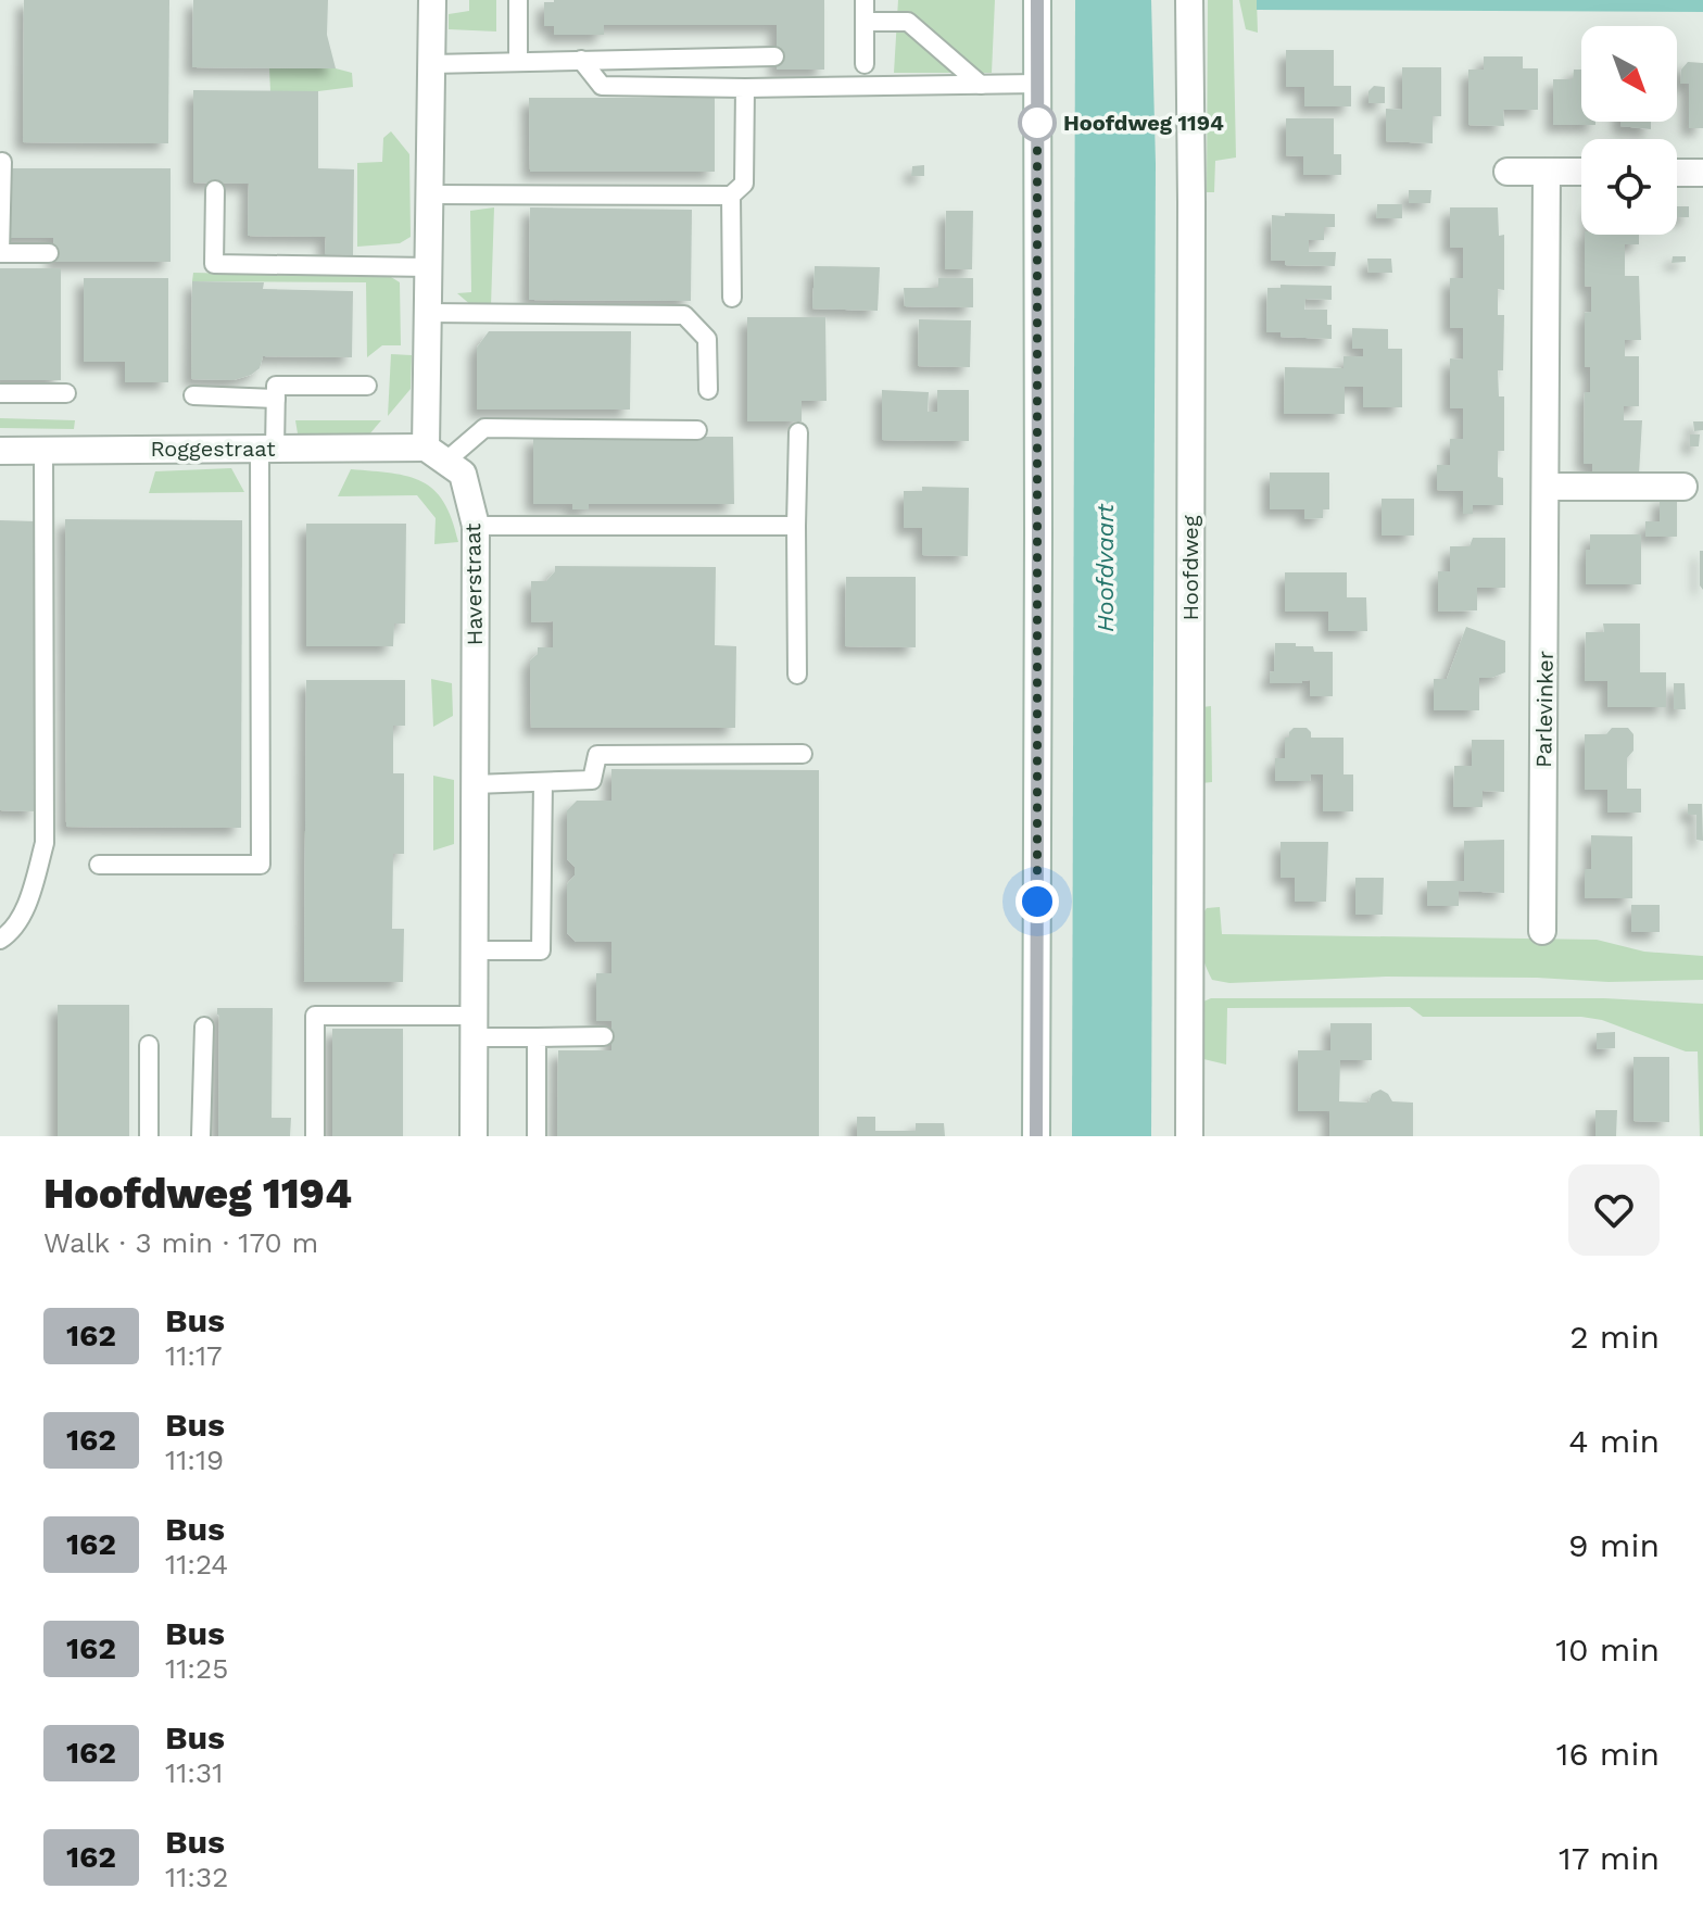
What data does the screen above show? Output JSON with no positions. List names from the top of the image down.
{
  "streets": {
    "street": [
      "Roggestraat",
      "Hoofdweg",
      "Haverstraat",
      "Parlevinker"
    ]
  },
  "crossings": [
    ["Roggestraat", "Haverstraat"]
  ],
  "water": ["Hoofdvaart"],
  "places": ["Hoofdweg 1194"],
  "lines": ["bus line 162"],
  "north": "bottom right",
  "page": {
    "heading": ["Hoofdweg 1194", "Walk · 3 min · 170 m"],
    "list": [
      {
        "mark": "162",
        "name": "Bus",
        "note": "11:17",
        "value": "2 min"
      },
      {
        "mark": "162",
        "name": "Bus",
        "note": "11:19",
        "value": "4 min"
      },
      {
        "mark": "162",
        "name": "Bus",
        "note": "11:24",
        "value": "9 min"
      },
      {
        "mark": "162",
        "name": "Bus",
        "note": "11:25",
        "value": "10 min"
      },
      {
        "mark": "162",
        "name": "Bus",
        "note": "11:31",
        "value": "16 min"
      },
      {
        "mark": "162",
        "name": "Bus",
        "note": "11:32",
        "value": "17 min"
      }
    ]
  }
}
